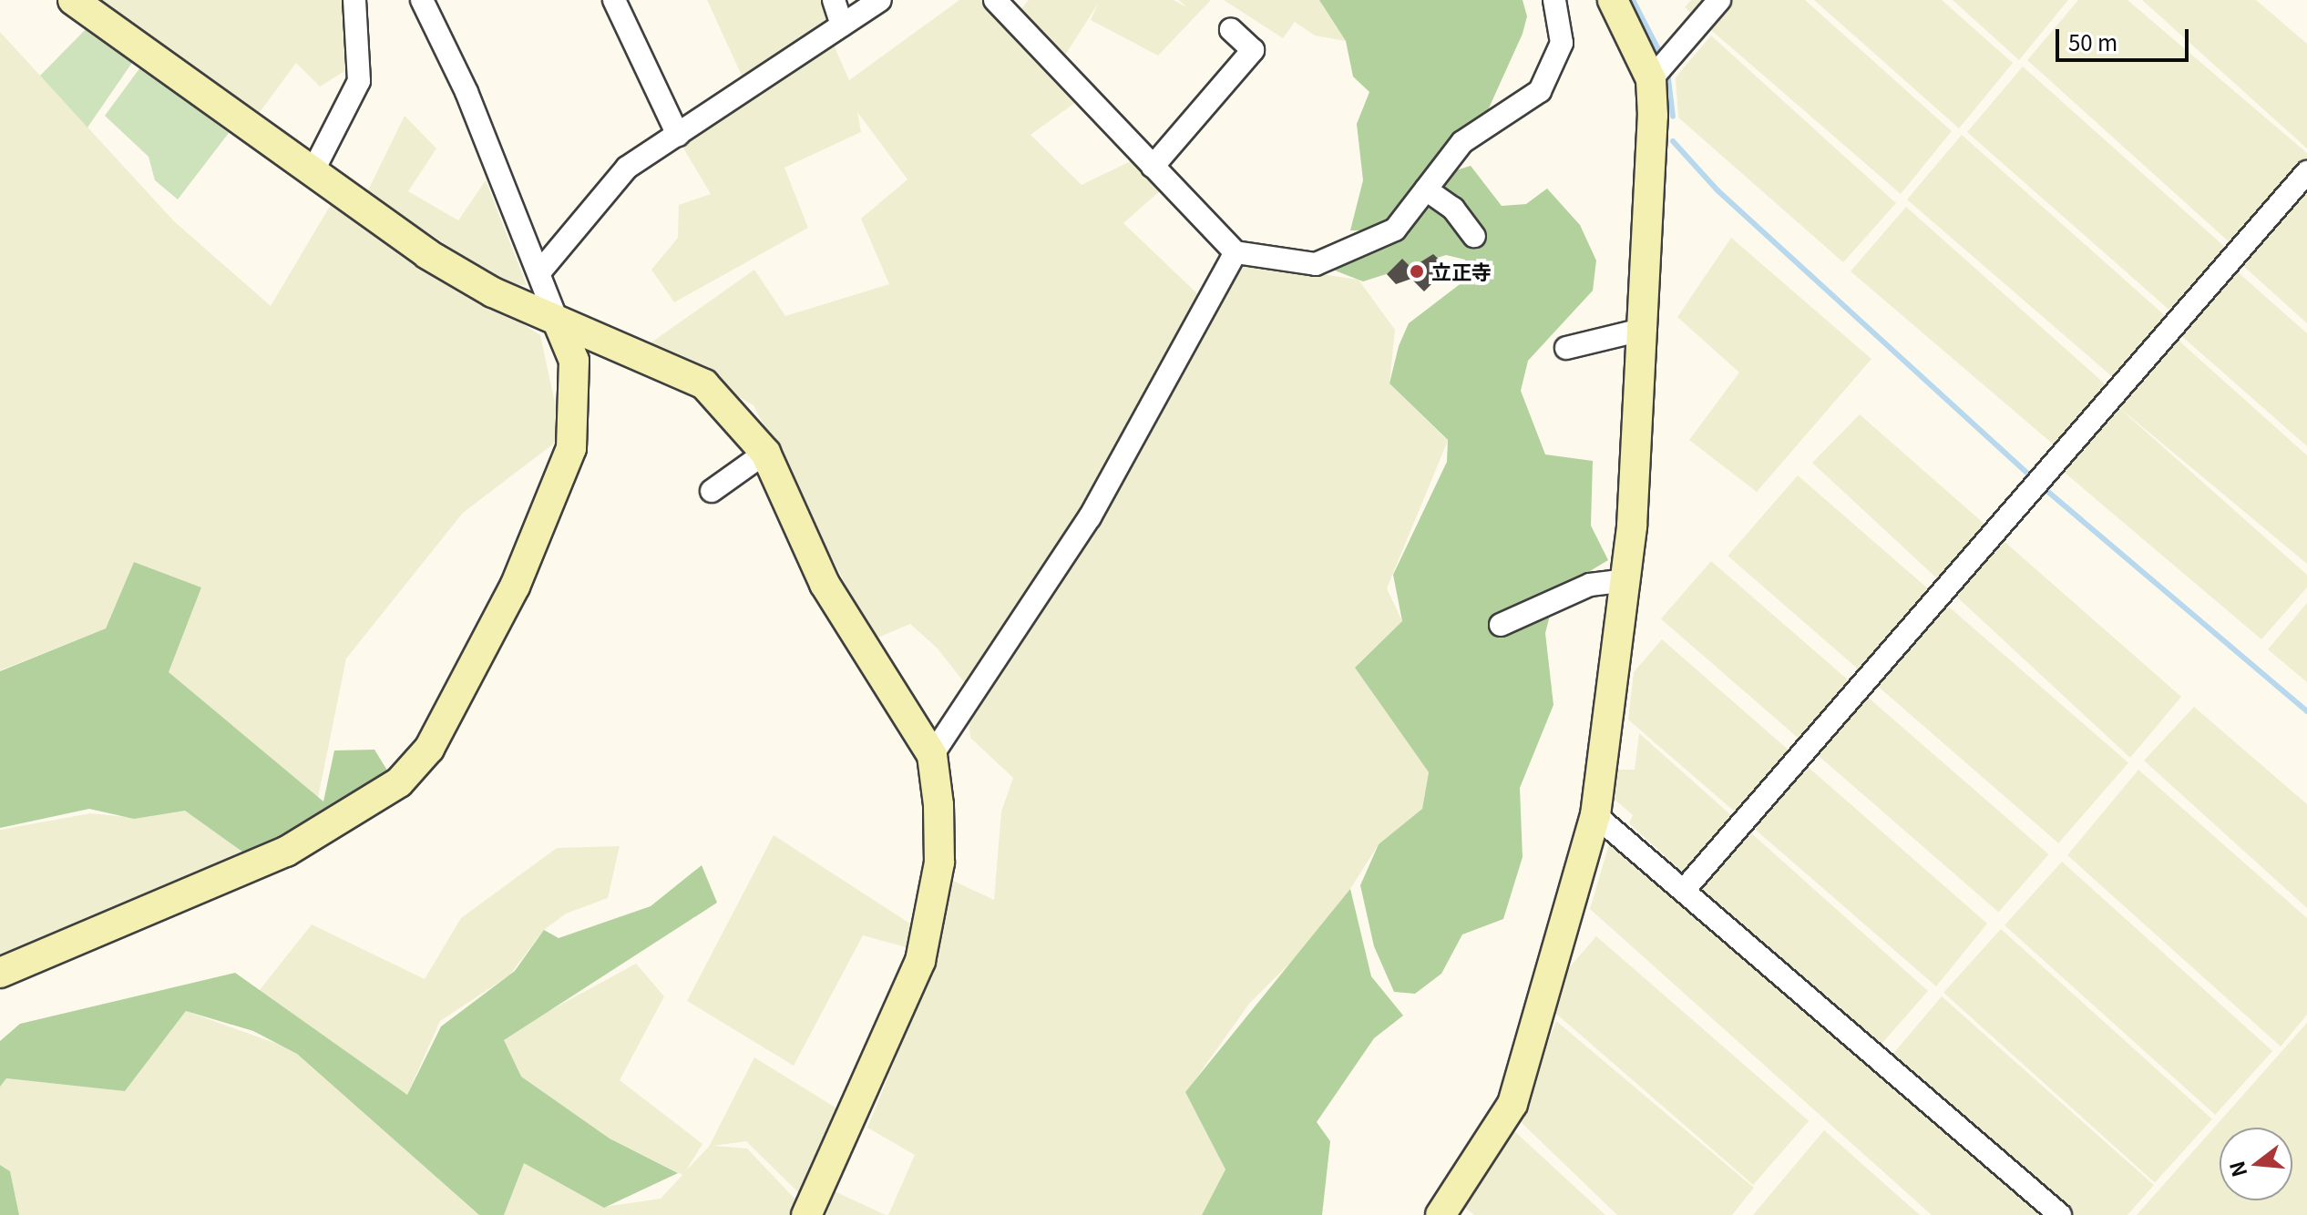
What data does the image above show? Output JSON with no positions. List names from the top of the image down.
{
  "places": ["立正寺"],
  "scale_bar": "50 m",
  "north": "left"
}
